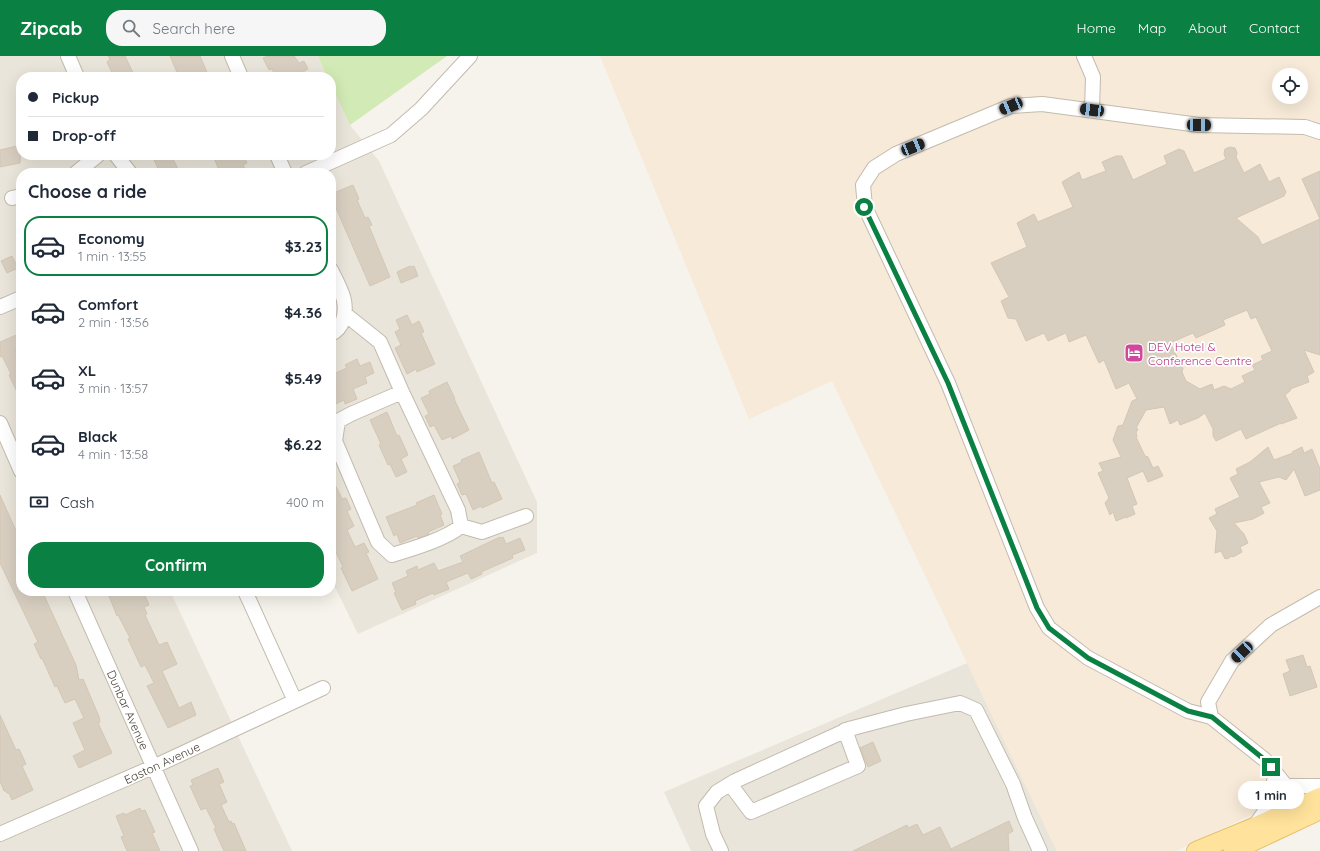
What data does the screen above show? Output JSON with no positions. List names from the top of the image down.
{
  "streets": {
    "street": ["Dunbar Avenue", "Easton Avenue"]
  },
  "crossings": [
    ["Dunbar Avenue", "Easton Avenue"]
  ],
  "places": {
    "hotel": ["DEV Hotel & Conference Centre"]
  },
  "page": {
    "header": "Zipcab",
    "search": "Search here",
    "nav": [
      "Home",
      "Map",
      "About",
      "Contact"
    ],
    "banner": ["Pickup", "Drop-off"],
    "heading": "Choose a ride",
    "list": [
      {
        "name": "Economy",
        "note": "1 min · 13:55",
        "value": "$3.23"
      },
      {
        "name": "Comfort",
        "note": "2 min · 13:56",
        "value": "$4.36"
      },
      {
        "name": "XL",
        "note": "3 min · 13:57",
        "value": "$5.49"
      },
      {
        "name": "Black",
        "note": "4 min · 13:58",
        "value": "$6.22"
      }
    ],
    "pay": ["Cash", "400 m"],
    "buttons": "Confirm",
    "bubble": "1 min"
  }
}
